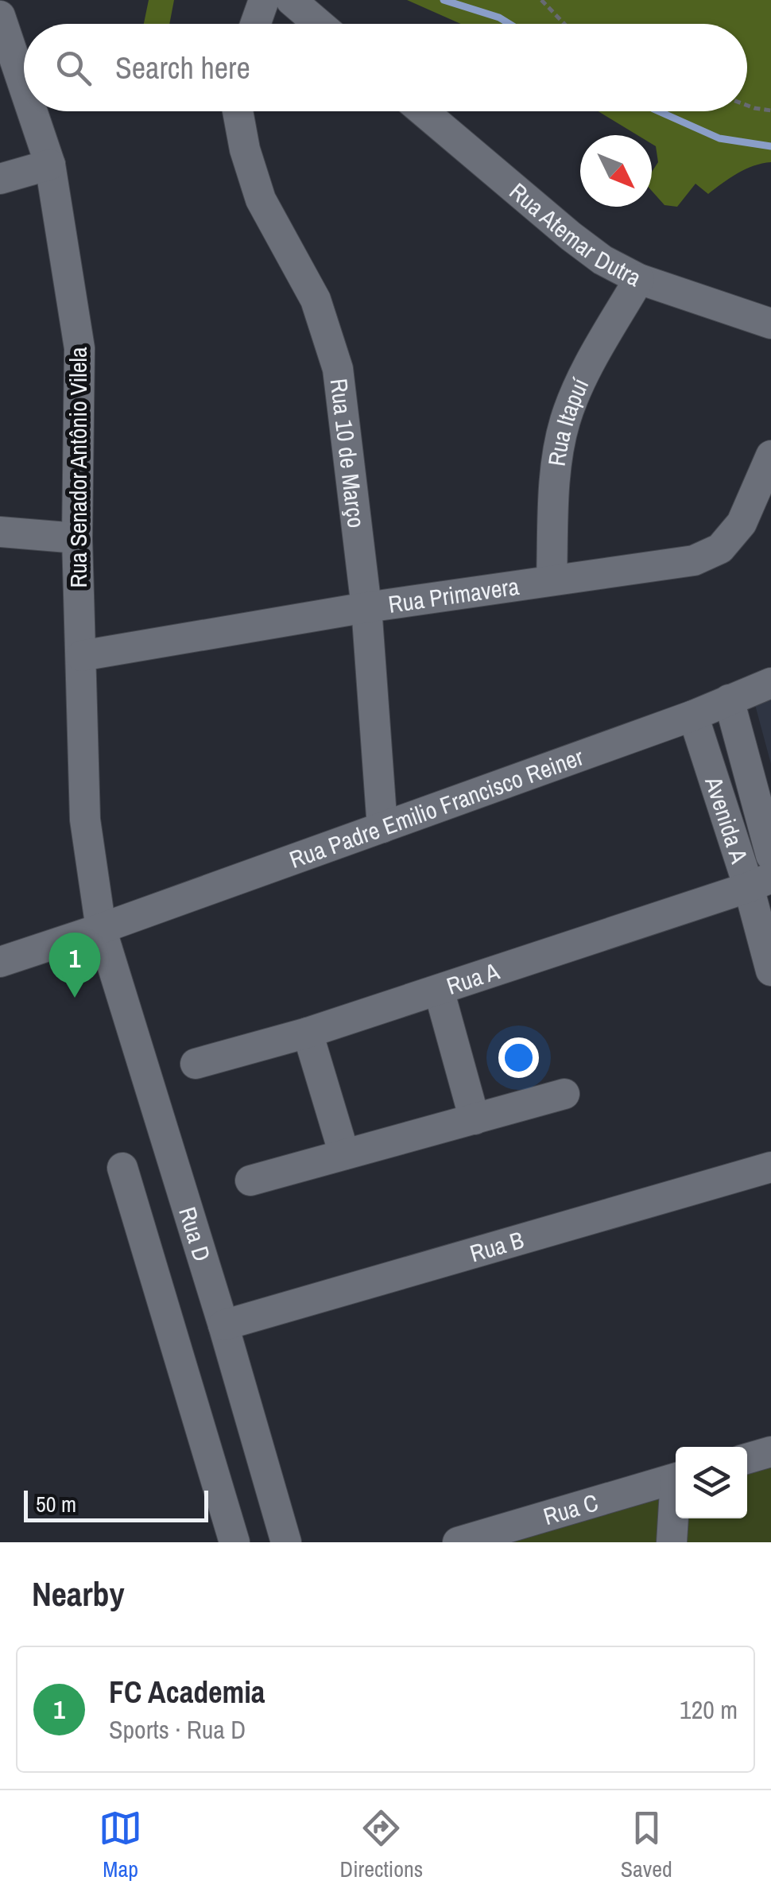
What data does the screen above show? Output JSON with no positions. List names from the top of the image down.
{
  "streets": {
    "street": [
      "Rua Atemar Dutra",
      "Rua Itapuí",
      "Rua 10 de Março",
      "Rua Senador Antônio Vilela",
      "Rua Primavera",
      "Rua Padre Emilio Francisco Reiner",
      "Avenida A",
      "Rua A",
      "Rua D",
      "Rua B",
      "Rua C"
    ]
  },
  "crossings": [
    ["Rua Atemar Dutra", "Rua Itapuí"],
    ["Rua Itapuí", "Rua Primavera"],
    ["Rua 10 de Março", "Rua Primavera"],
    ["Rua 10 de Março", "Rua Padre Emilio Francisco Reiner"],
    ["Rua Senador Antônio Vilela", "Rua Primavera"],
    ["Rua Senador Antônio Vilela", "Rua Padre Emilio Francisco Reiner"],
    ["Rua Senador Antônio Vilela", "Rua D"],
    ["Rua Padre Emilio Francisco Reiner", "Avenida A"],
    ["Rua Padre Emilio Francisco Reiner", "Rua D"],
    ["Avenida A", "Rua A"],
    ["Rua D", "Rua B"]
  ],
  "scale_bar": "50 m",
  "north": "bottom right",
  "page": {
    "search": "Search here",
    "pins": "1",
    "scale": "50 m",
    "heading": "Nearby",
    "list": [
      {
        "mark": "1",
        "name": "FC Academia",
        "note": "Sports · Rua D",
        "value": "120 m"
      }
    ],
    "nav": ["Map", "Directions", "Saved"]
  }
}
